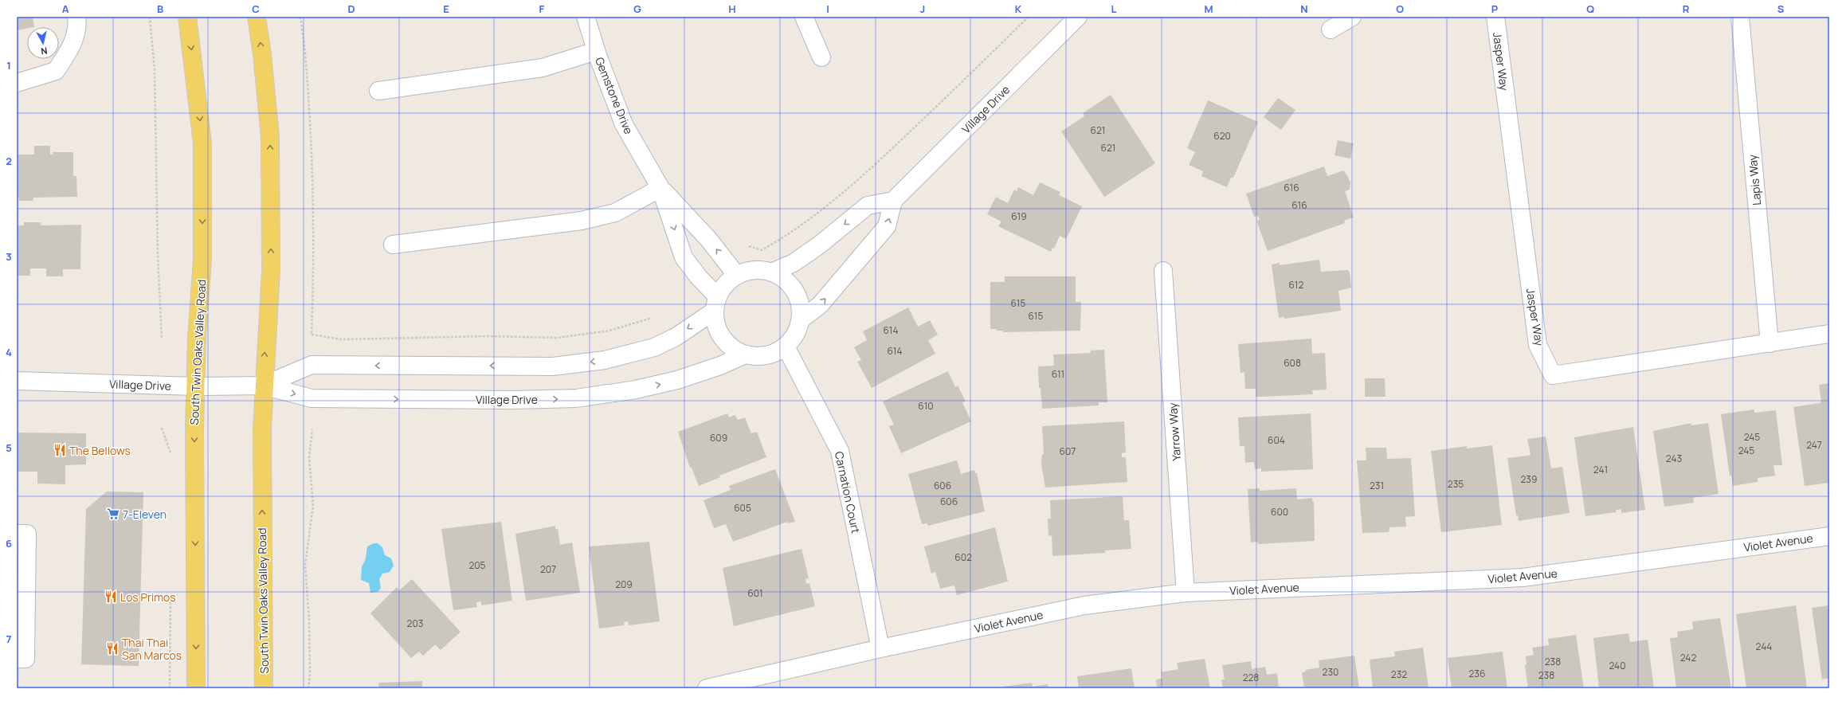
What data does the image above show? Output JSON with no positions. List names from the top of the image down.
{
  "streets": {
    "main road": ["South Twin Oaks Valley Road"],
    "street": [
      "Jasper Way",
      "Gemstone Drive",
      "Village Drive",
      "Lapis Way",
      "Yarrow Way",
      "Carnation Court",
      "Violet Avenue"
    ]
  },
  "crossings": [
    ["Jasper Way", "Lapis Way"],
    ["Gemstone Drive", "Village Drive"],
    ["Gemstone Drive", "Carnation Court"],
    ["Village Drive", "South Twin Oaks Valley Road"],
    ["Village Drive", "Carnation Court"],
    ["Yarrow Way", "Violet Avenue"],
    ["Carnation Court", "Violet Avenue"]
  ],
  "places": {
    "restaurant": ["The Bellows", "Los Primos", "Thai Thai San Marcos"],
    "supermarket": ["7-Eleven"]
  },
  "house_numbers": [
    "621",
    "620",
    "621",
    "616",
    "616",
    "619",
    "612",
    "615",
    "615",
    "614",
    "614",
    "608",
    "611",
    "610",
    "245",
    "609",
    "604",
    "247",
    "245",
    "607",
    "243",
    "241",
    "239",
    "235",
    "606",
    "231",
    "606",
    "605",
    "600",
    "602",
    "205",
    "207",
    "209",
    "601",
    "203",
    "244",
    "242",
    "238",
    "240",
    "230",
    "236",
    "232",
    "238",
    "228"
  ],
  "north": "bottom",
  "grid": {
    "columns": [
      "A",
      "B",
      "C",
      "D",
      "E",
      "F",
      "G",
      "H",
      "I",
      "J",
      "K",
      "L",
      "M",
      "N",
      "O",
      "P",
      "Q",
      "R",
      "S"
    ],
    "rows": [
      "1",
      "2",
      "3",
      "4",
      "5",
      "6",
      "7"
    ]
  }
}
